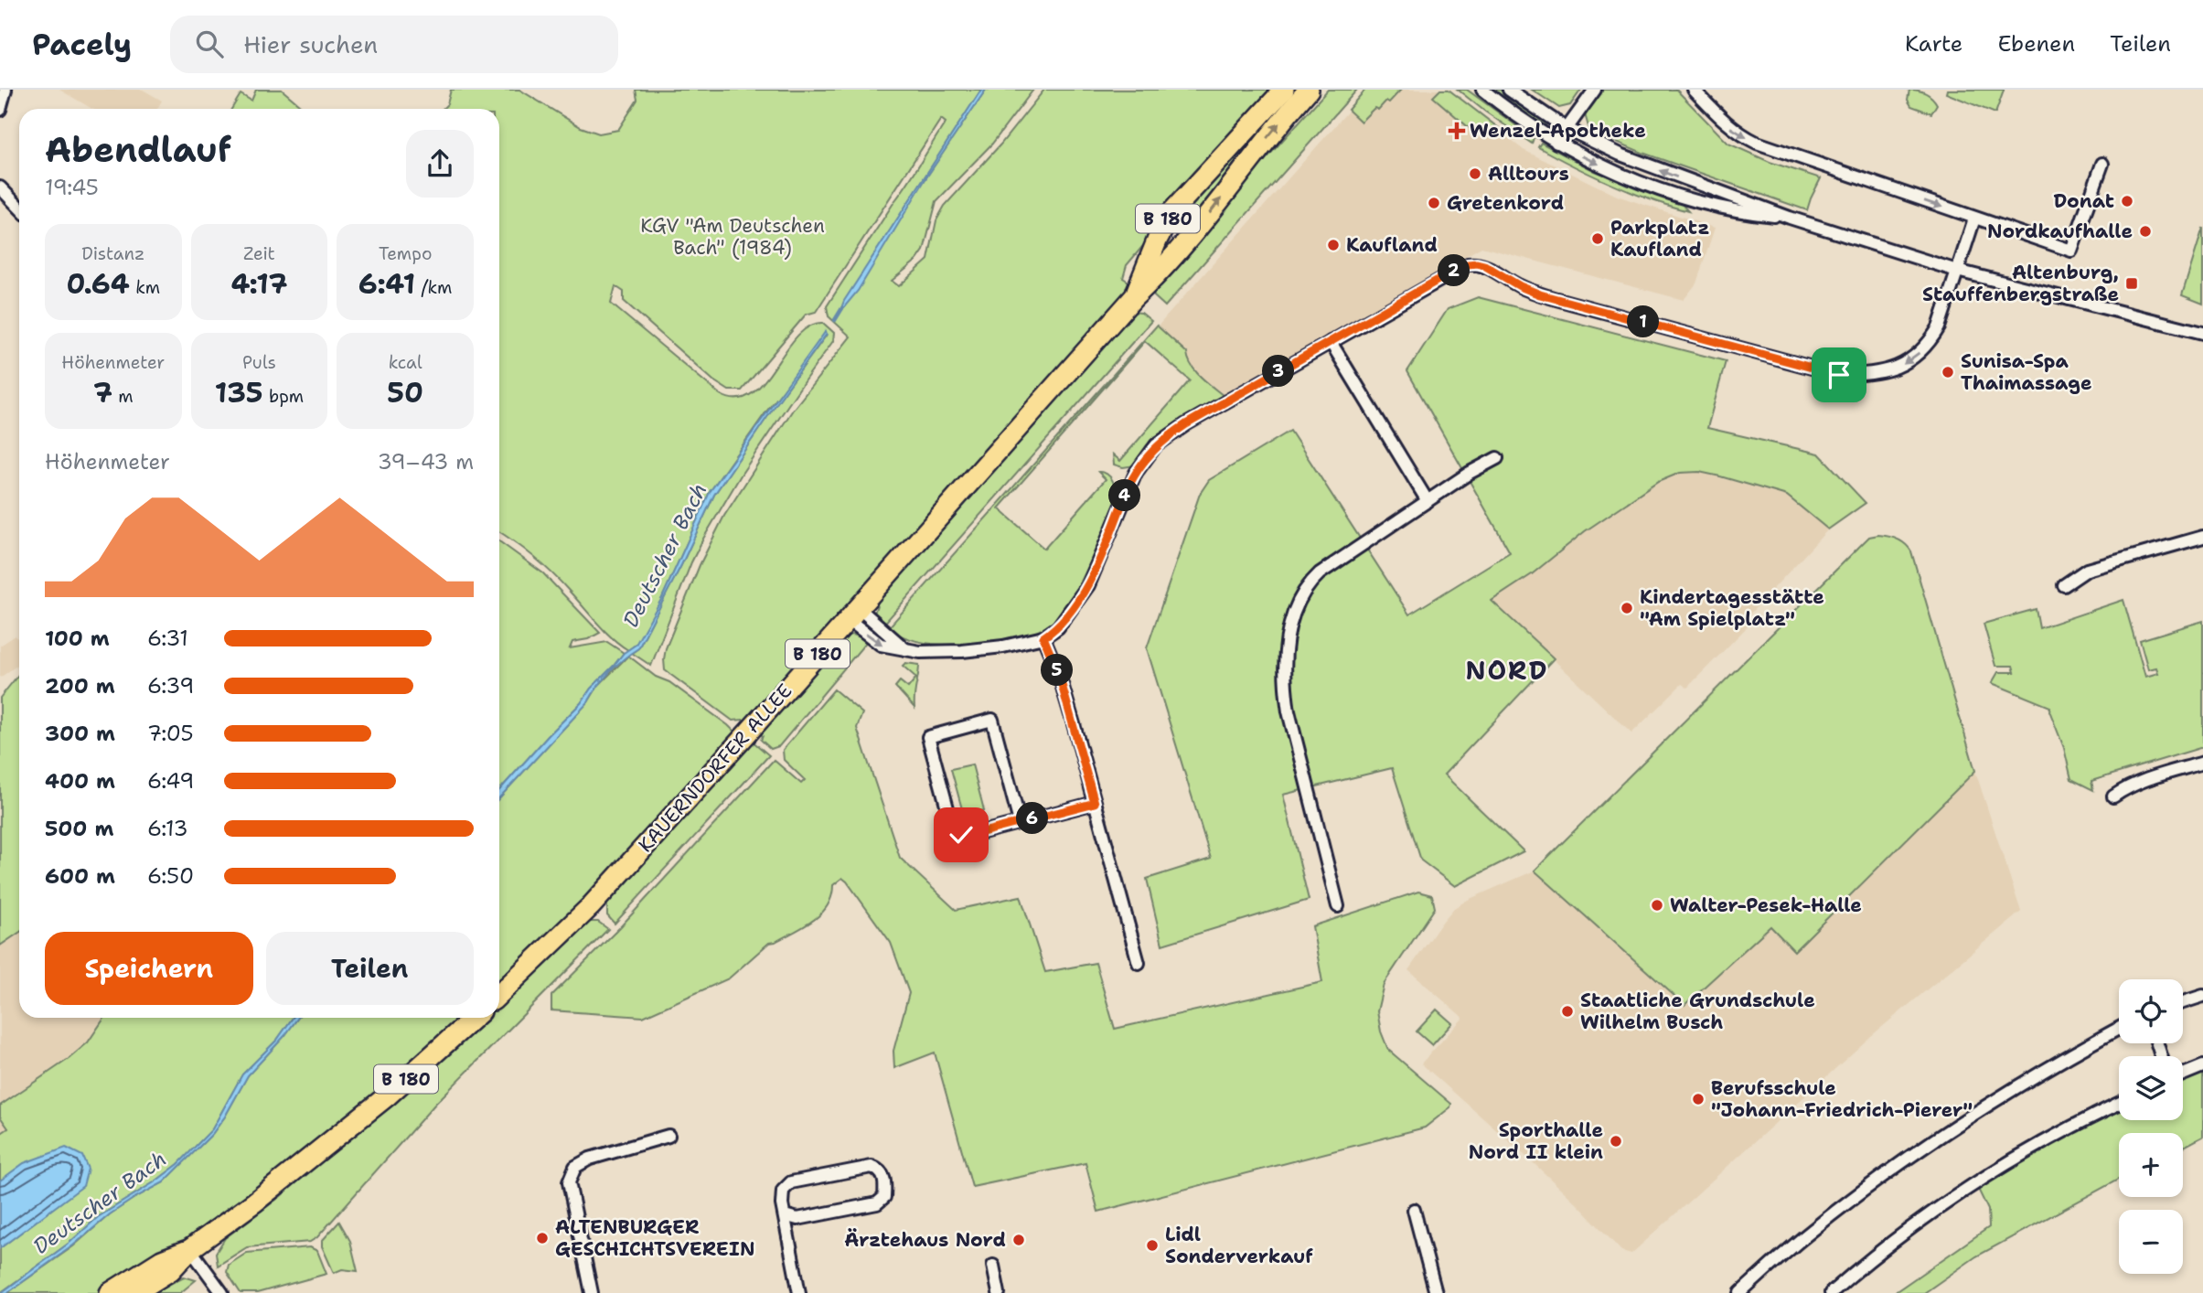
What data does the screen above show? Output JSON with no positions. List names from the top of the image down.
{
  "streets": {
    "main road": ["B 180", "KAUERNDORFER ALLEE"]
  },
  "districts": ["NORD"],
  "water": ["Deutscher Bach"],
  "parks": ["KGV \"Am Deutschen Bach\" (1984)"],
  "places": {
    "health": ["Wenzel-Apotheke"],
    "other": [
      "Alltours",
      "Donat",
      "Gretenkord",
      "Nordkaufhalle",
      "Parkplatz Kaufland",
      "Kaufland",
      "Sunisa-Spa Thaimassage",
      "Kindertagesstätte \"Am Spielplatz\"",
      "Walter-Pesek-Halle",
      "Staatliche Grundschule Wilhelm Busch",
      "Berufsschule \"Johann-Friedrich-Pierer\"",
      "Sporthalle Nord II klein",
      "ALTENBURGER GESCHICHTSVEREIN",
      "Ärztehaus Nord",
      "Lidl Sonderverkauf"
    ],
    "transit": ["Altenburg, Stauffenbergstraße"]
  },
  "page": {
    "header": "Pacely",
    "search": "Hier suchen",
    "nav": ["Karte", "Ebenen", "Teilen"],
    "heading": ["Abendlauf", "19:45"],
    "stats": [
      ["Distanz", "0.64 km"],
      ["Zeit", "4:17"],
      ["Tempo", "6:41 /km"],
      ["Höhenmeter", "7 m"],
      ["Puls", "135 bpm"],
      ["kcal", "50"]
    ],
    "pins": [
      "2",
      "1",
      "3",
      "4",
      "5",
      "6"
    ],
    "chart": ["Höhenmeter", "39–43 m"],
    "list": [
      {
        "name": "100 m",
        "note": "6:31"
      },
      {
        "name": "200 m",
        "note": "6:39"
      },
      {
        "name": "300 m",
        "note": "7:05"
      },
      {
        "name": "400 m",
        "note": "6:49"
      },
      {
        "name": "500 m",
        "note": "6:13"
      },
      {
        "name": "600 m",
        "note": "6:50"
      }
    ],
    "buttons": ["Speichern", "Teilen"],
    "map_buttons": ["+", "−"]
  }
}
